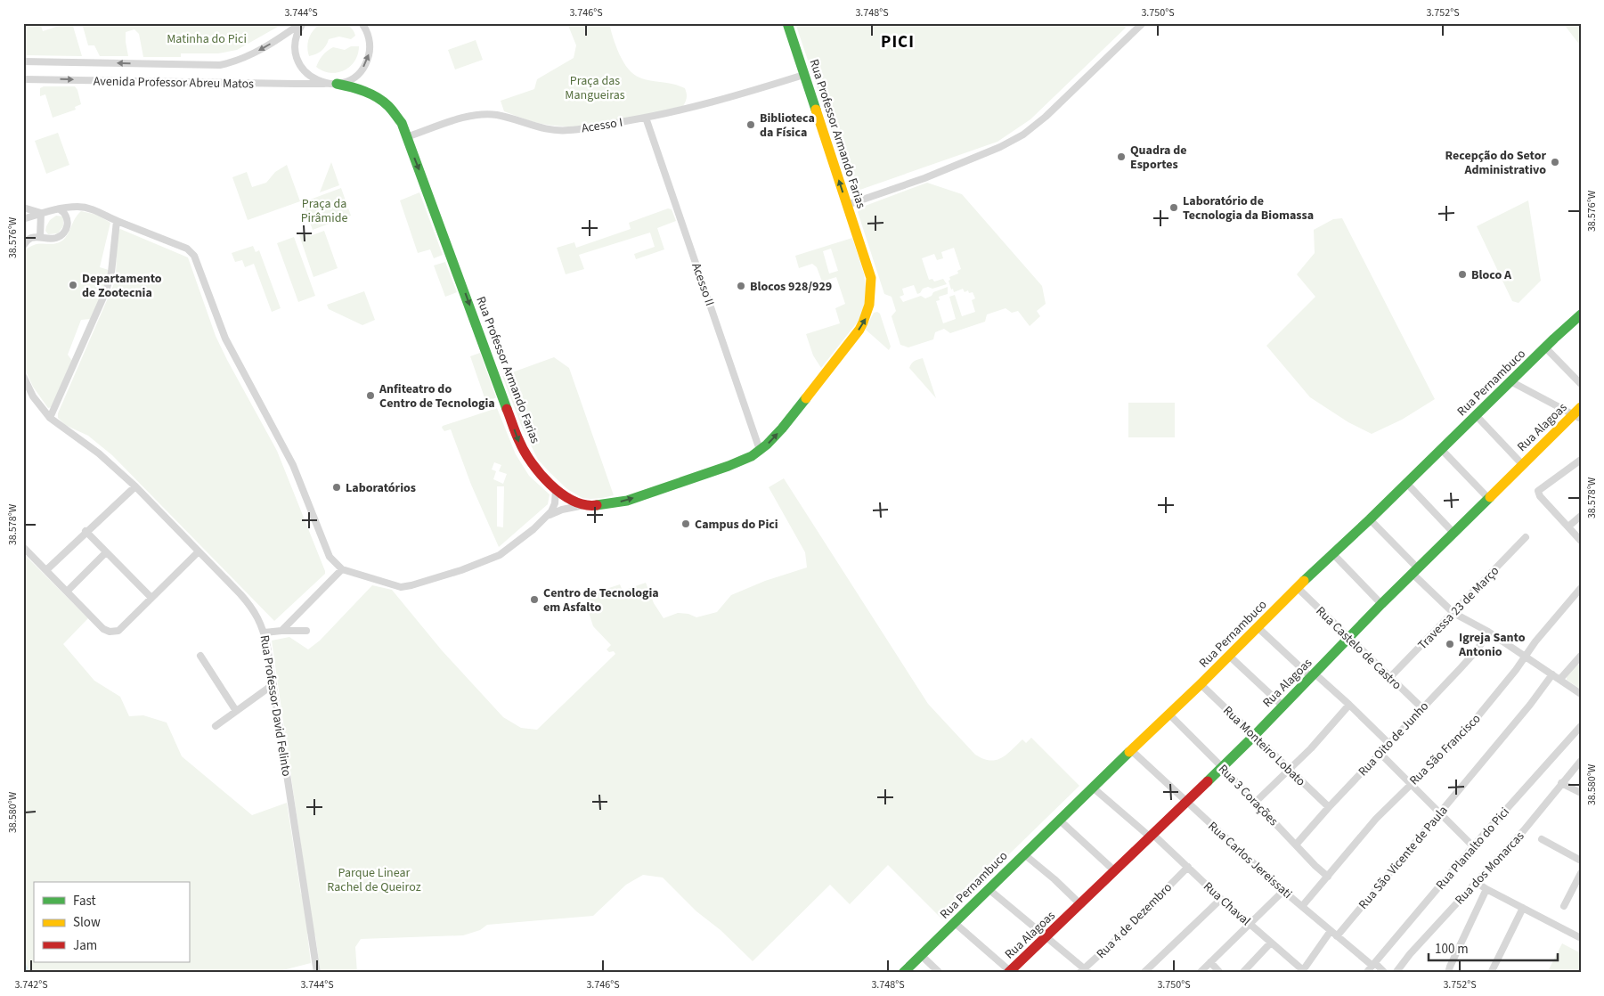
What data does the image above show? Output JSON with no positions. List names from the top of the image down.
{
  "streets": {
    "street": [
      "Avenida Professor Abreu Matos",
      "Acesso I",
      "Rua Professor Armando Farias",
      "Acesso II",
      "Rua Pernambuco",
      "Rua Alagoas",
      "Travessa 23 de Março",
      "Rua Castelo de Castro",
      "Rua Professor David Felinto",
      "Rua Oito de Junho",
      "Rua Monteiro Lobato",
      "Rua São Francisco",
      "Rua 3 Corações",
      "Rua Planalto do Pici",
      "Rua São Vicente de Paula",
      "Rua Carlos Jereissati",
      "Rua dos Monarcas",
      "Rua Chaval",
      "Rua 4 de Dezembro"
    ]
  },
  "crossings": [
    ["Avenida Professor Abreu Matos", "Rua Professor Armando Farias"],
    ["Acesso I", "Rua Professor Armando Farias"],
    ["Acesso I", "Acesso II"],
    ["Rua Professor Armando Farias", "Acesso II"],
    ["Rua Pernambuco", "Rua Castelo de Castro"],
    ["Rua Pernambuco", "Rua Monteiro Lobato"],
    ["Rua Pernambuco", "Rua 3 Corações"],
    ["Rua Pernambuco", "Rua Carlos Jereissati"],
    ["Rua Pernambuco", "Rua Chaval"],
    ["Rua Alagoas", "Rua Castelo de Castro"],
    ["Rua Alagoas", "Rua Monteiro Lobato"],
    ["Rua Alagoas", "Rua 3 Corações"],
    ["Rua Alagoas", "Rua Carlos Jereissati"],
    ["Rua Alagoas", "Rua Chaval"],
    ["Travessa 23 de Março", "Rua Castelo de Castro"],
    ["Rua Castelo de Castro", "Rua Oito de Junho"],
    ["Rua Oito de Junho", "Rua Monteiro Lobato"],
    ["Rua Oito de Junho", "Rua 3 Corações"],
    ["Rua São Francisco", "Rua 3 Corações"],
    ["Rua São Francisco", "Rua Carlos Jereissati"],
    ["Rua Planalto do Pici", "Rua Carlos Jereissati"],
    ["Rua São Vicente de Paula", "Rua Carlos Jereissati"],
    ["Rua Chaval", "Rua 4 de Dezembro"]
  ],
  "districts": ["PICI"],
  "parks": [
    "Matinha do Pici",
    "Praça das Mangueiras",
    "Praça da Pirâmide",
    "Parque Linear Rachel de Queiroz"
  ],
  "places": [
    "Biblioteca da Física",
    "Quadra de Esportes",
    "Recepção do Setor Administrativo",
    "Laboratório de Tecnologia da Biomassa",
    "Bloco A",
    "Departamento de Zootecnia",
    "Blocos 928/929",
    "Anfiteatro do Centro de Tecnologia",
    "Laboratórios",
    "Campus do Pici",
    "Centro de Tecnologia em Asfalto",
    "Igreja Santo Antonio"
  ],
  "legend": ["Fast", "Slow", "Jam"],
  "scale_bar": "100 m",
  "coordinates": [
    "3.744°S",
    "3.746°S",
    "3.748°S",
    "3.750°S",
    "3.752°S",
    "38.576°W",
    "38.578°W",
    "38.580°W",
    "3.742°S"
  ]
}
